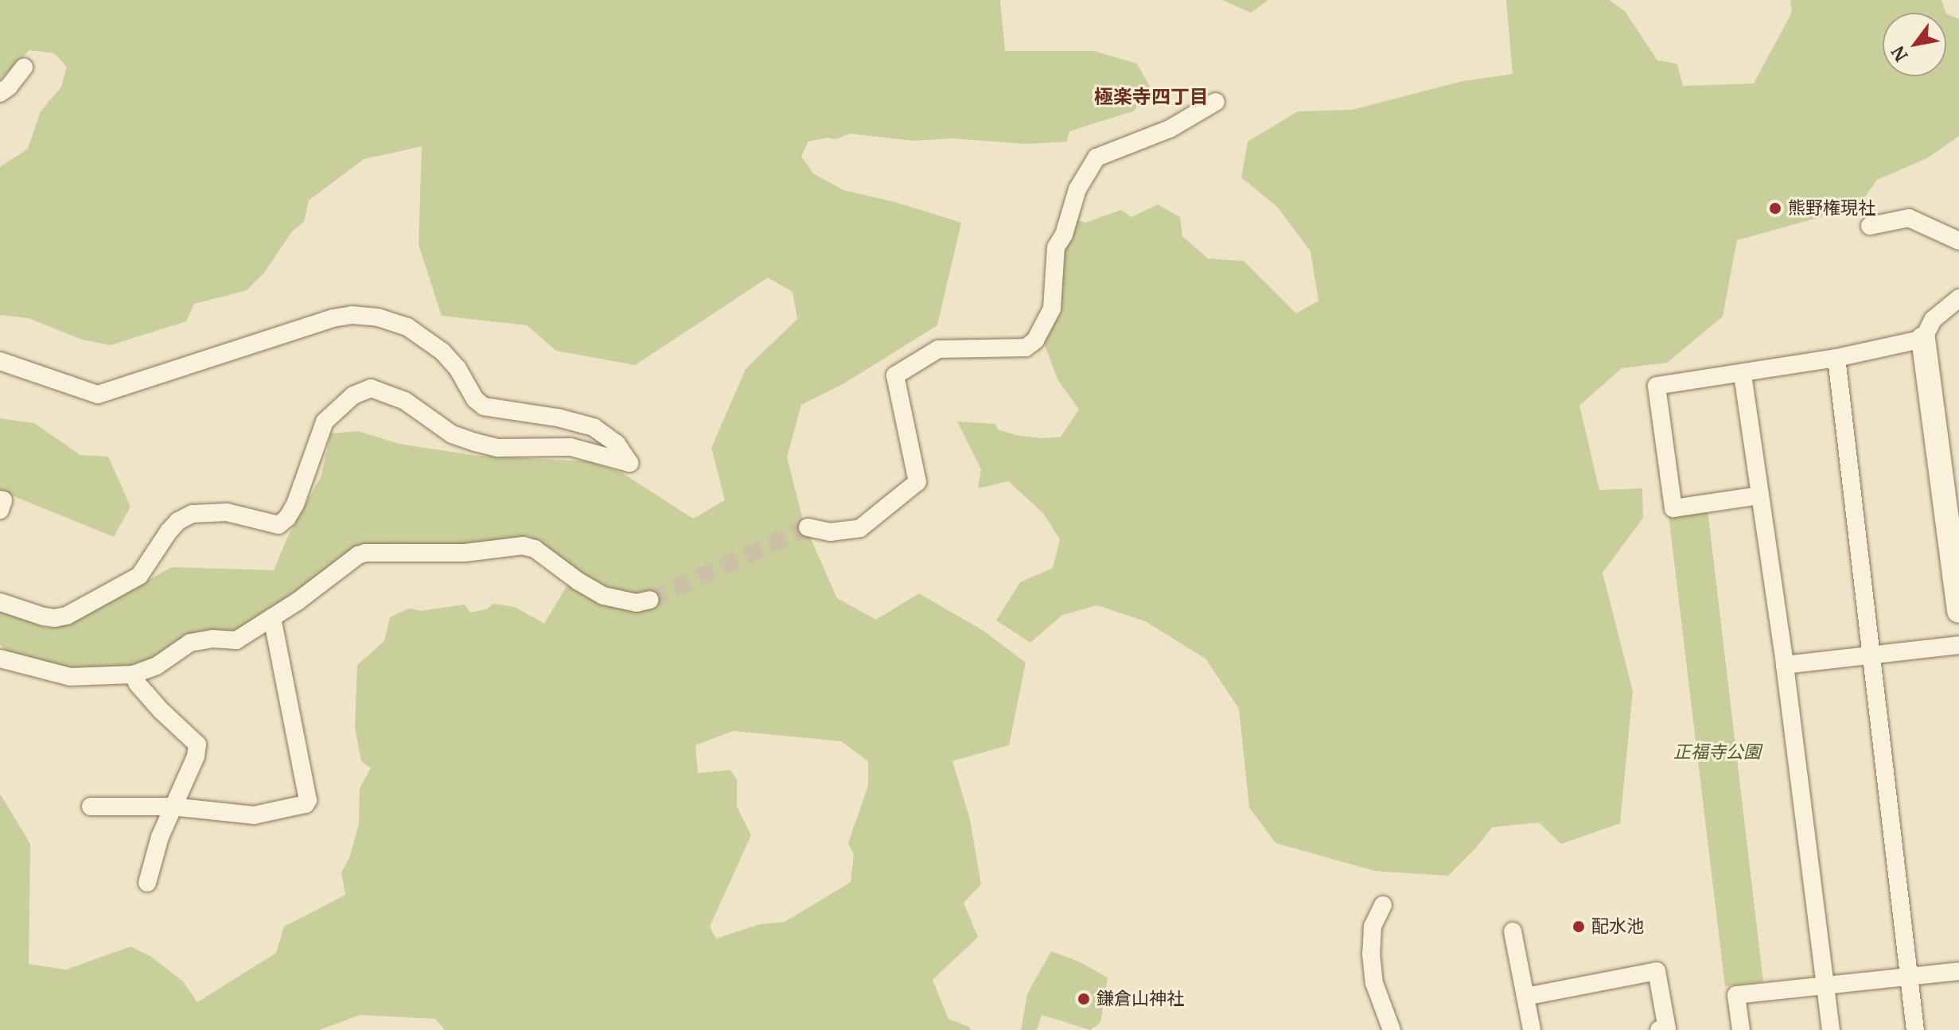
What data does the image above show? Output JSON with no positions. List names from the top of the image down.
{
  "districts": ["極楽寺四丁目"],
  "parks": ["正福寺公園"],
  "places": ["熊野権現社", "配水池", "鎌倉山神社"],
  "north": "bottom left"
}
